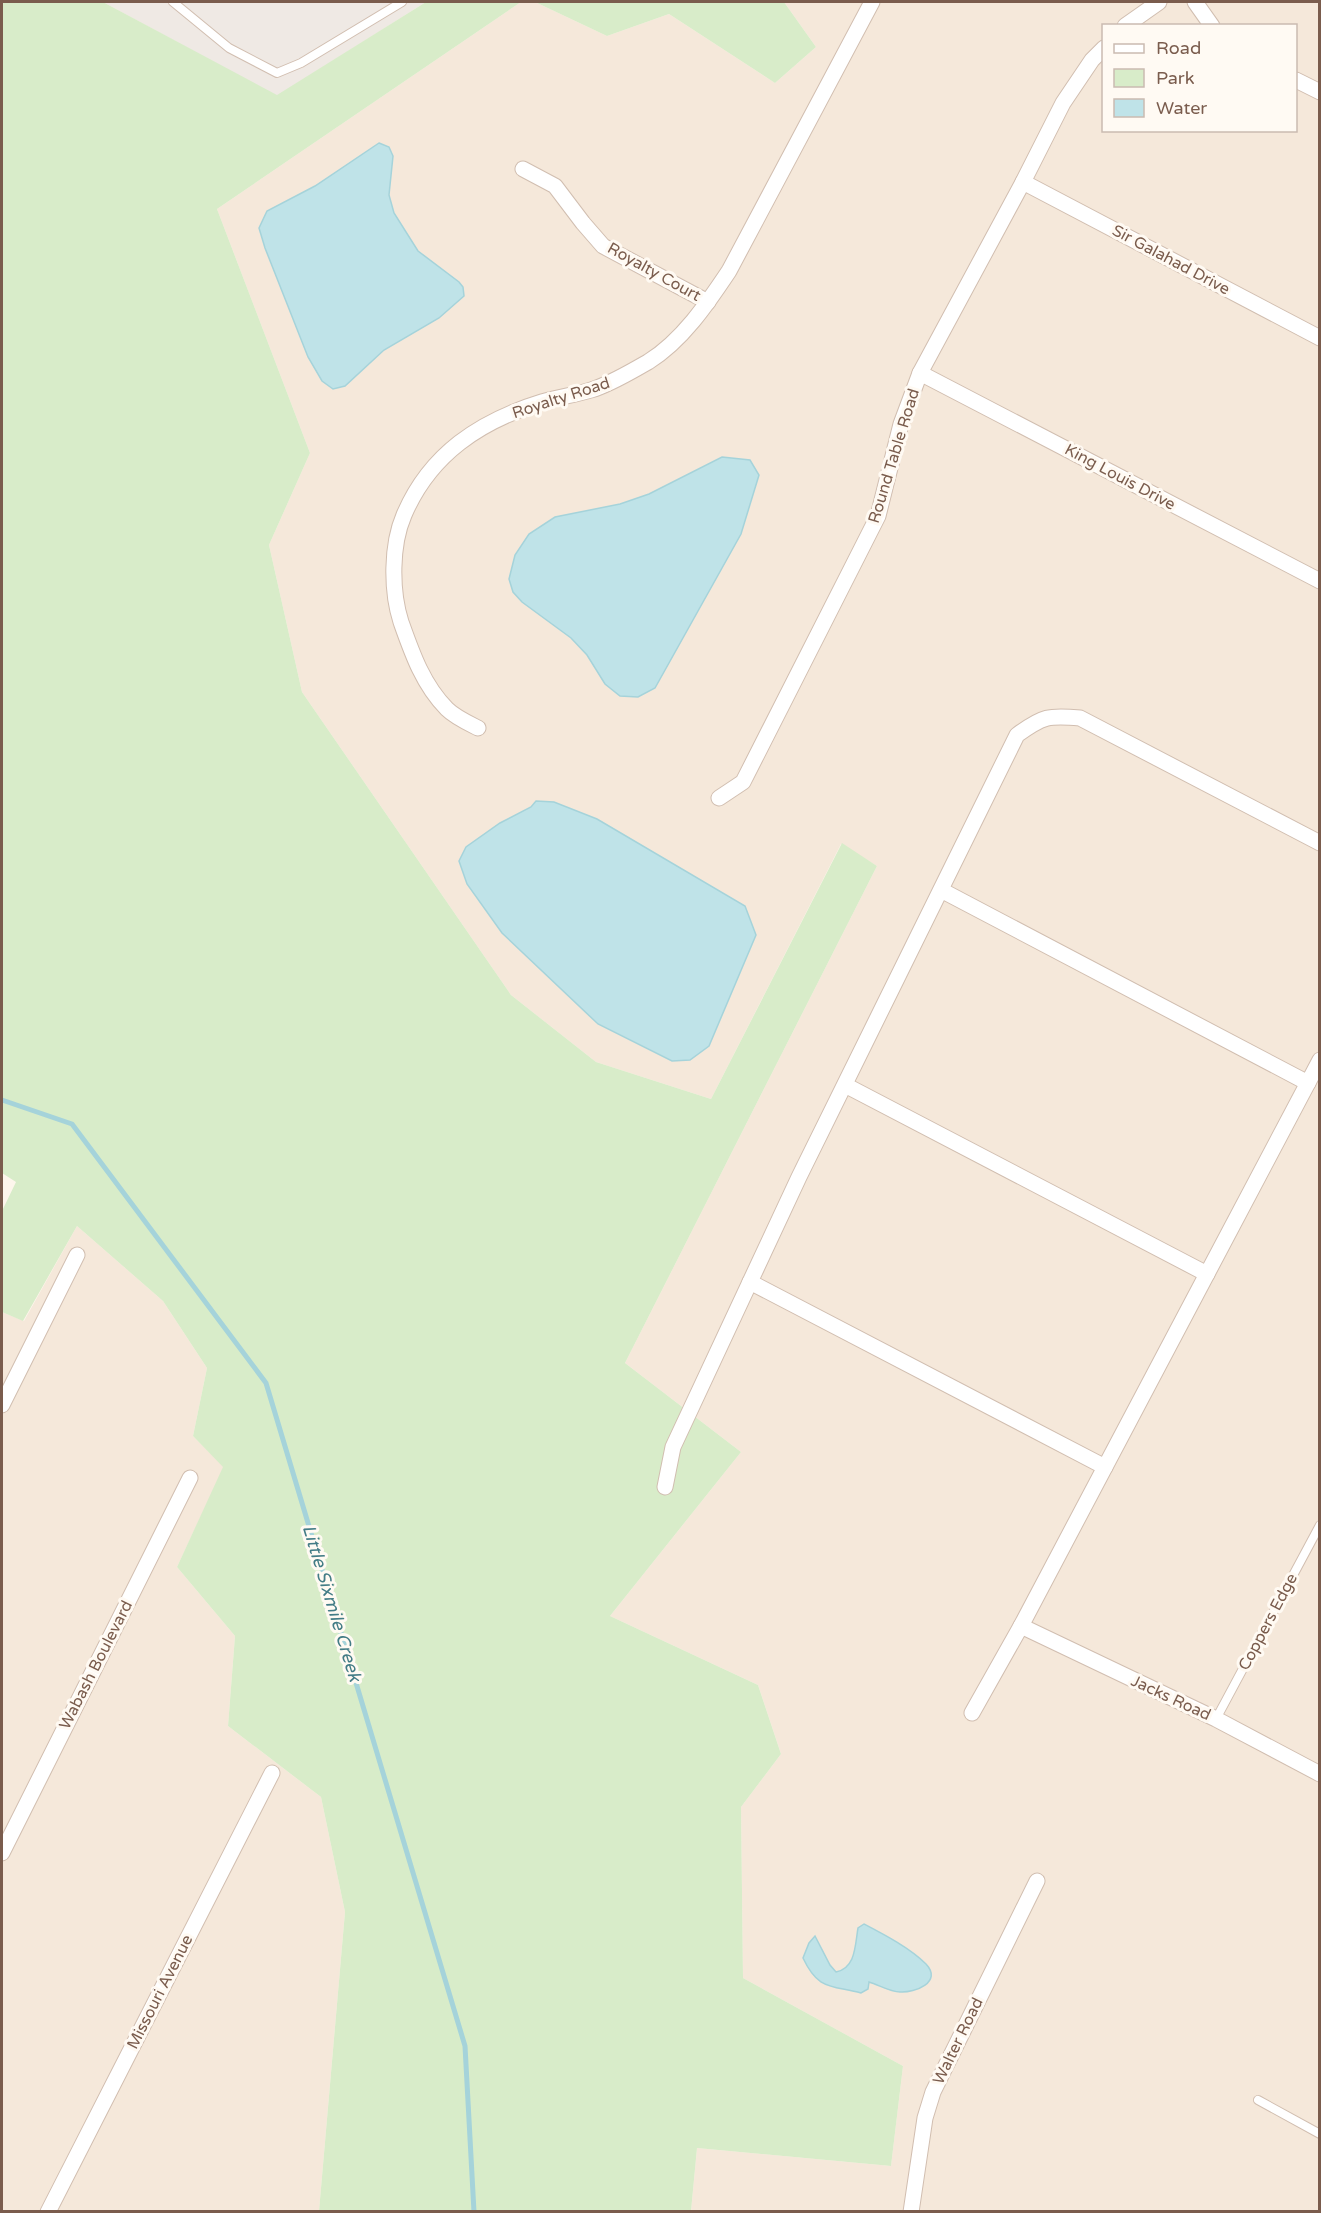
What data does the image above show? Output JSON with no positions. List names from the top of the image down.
{
  "streets": {
    "street": [
      "Sir Galahad Drive",
      "Royalty Court",
      "Royalty Road",
      "Round Table Road",
      "King Louis Drive",
      "Wabash Boulevard",
      "Jacks Road",
      "Missouri Avenue",
      "Walter Road"
    ],
    "lane": ["Coppers Edge"]
  },
  "crossings": [
    ["Sir Galahad Drive", "Round Table Road"],
    ["Royalty Court", "Royalty Road"],
    ["Round Table Road", "King Louis Drive"],
    ["Coppers Edge", "Jacks Road"]
  ],
  "water": ["Little Sixmile Creek"],
  "legend": ["Road", "Park", "Water"]
}
